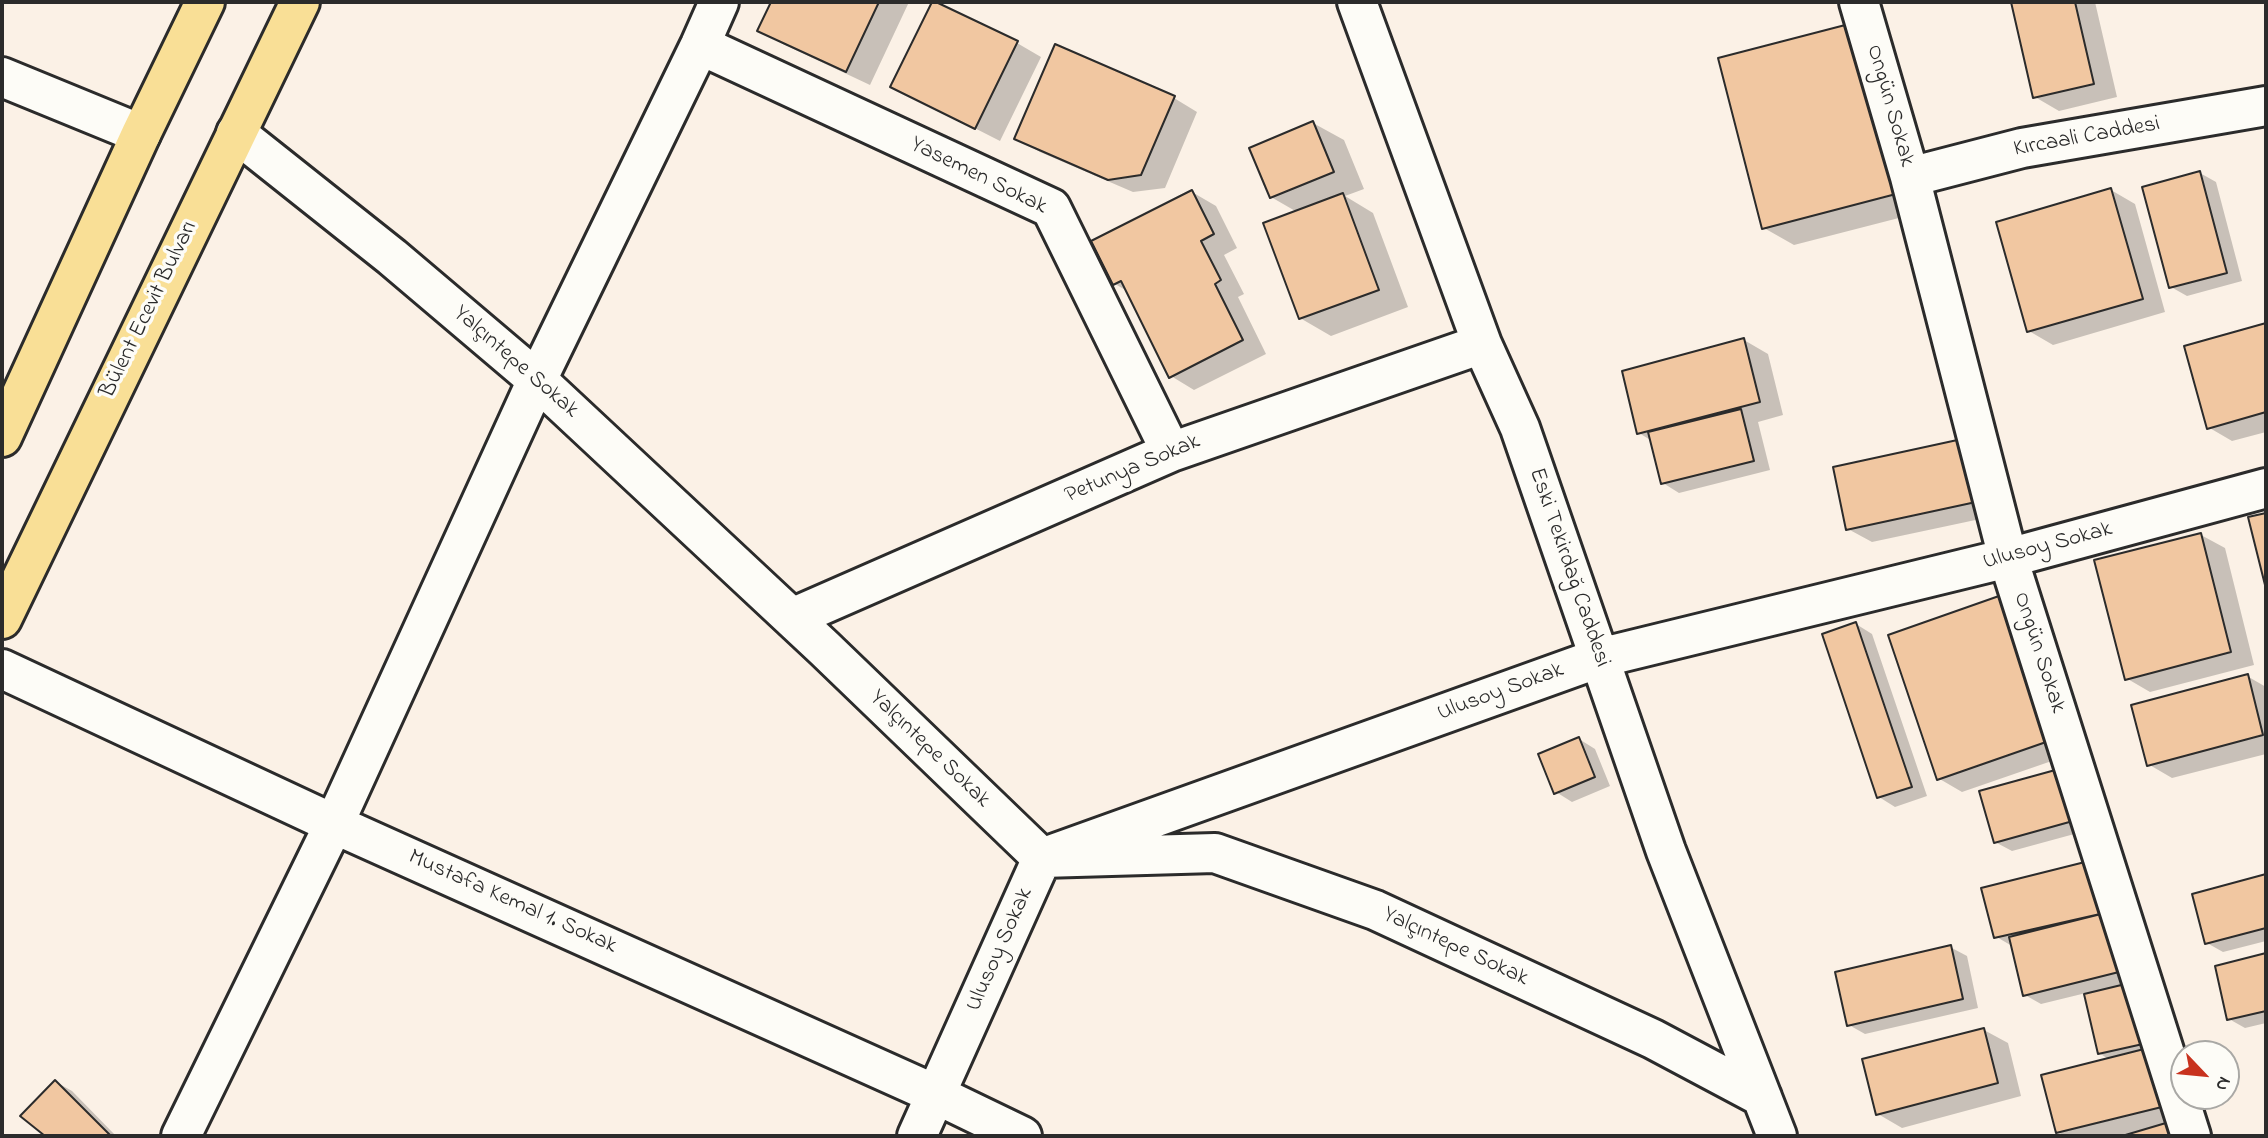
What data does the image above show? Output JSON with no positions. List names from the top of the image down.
{
  "streets": {
    "main road": ["Bülent Ecevit Bulvarı"],
    "street": [
      "Ongün Sokak",
      "Kırcaali Caddesi",
      "Yasemen Sokak",
      "Yalçıntepe Sokak",
      "Petunya Sokak",
      "Ulusoy Sokak",
      "Eski Tekirdağ Caddesi",
      "Mustafa Kemal 1. Sokak"
    ]
  },
  "crossings": [
    ["Ongün Sokak", "Kırcaali Caddesi"],
    ["Ongün Sokak", "Ulusoy Sokak"],
    ["Yasemen Sokak", "Petunya Sokak"],
    ["Bülent Ecevit Bulvarı", "Yalçıntepe Sokak"],
    ["Yalçıntepe Sokak", "Petunya Sokak"],
    ["Yalçıntepe Sokak", "Ulusoy Sokak"],
    ["Yalçıntepe Sokak", "Eski Tekirdağ Caddesi"],
    ["Petunya Sokak", "Eski Tekirdağ Caddesi"],
    ["Ulusoy Sokak", "Eski Tekirdağ Caddesi"],
    ["Ulusoy Sokak", "Mustafa Kemal 1. Sokak"]
  ],
  "north": "bottom right"
}
